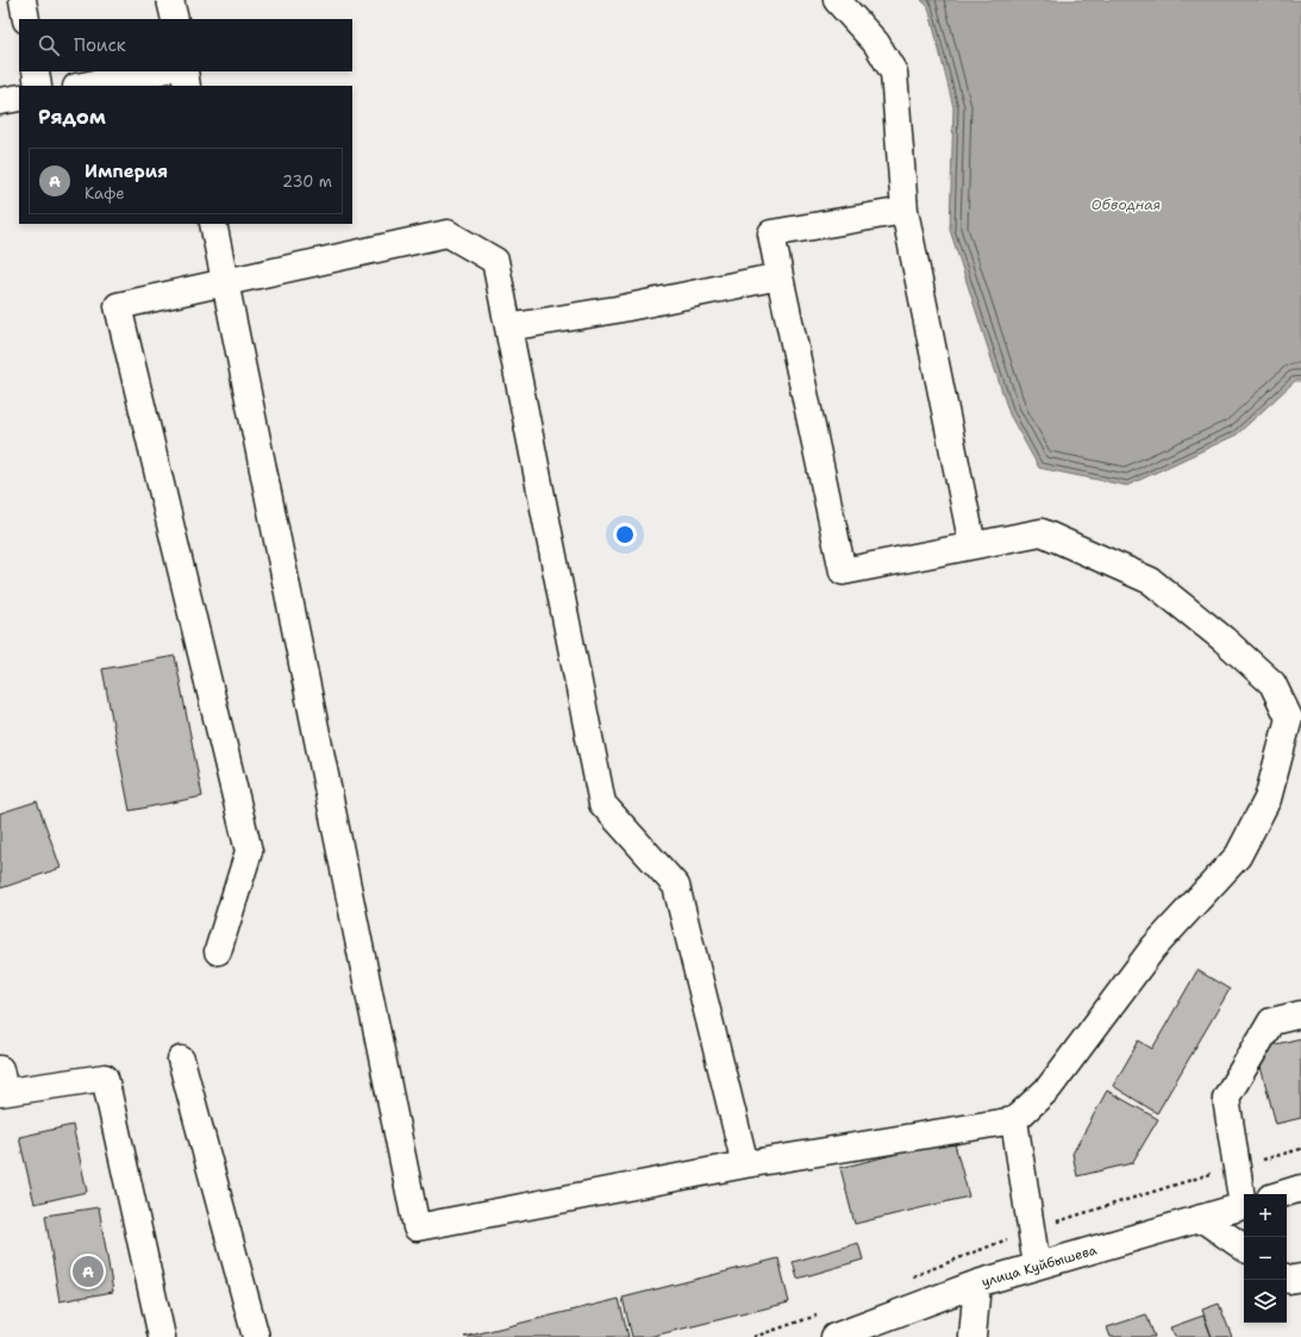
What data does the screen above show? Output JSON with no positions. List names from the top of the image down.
{
  "streets": {
    "street": ["улица Куйбышева"]
  },
  "water": ["Обводная"],
  "page": {
    "search": "Поиск",
    "heading": "Рядом",
    "list": [
      {
        "mark": "A",
        "name": "Империя",
        "note": "Кафе",
        "value": "230 m"
      }
    ],
    "map_buttons": ["+", "−"],
    "pins": "A"
  }
}
